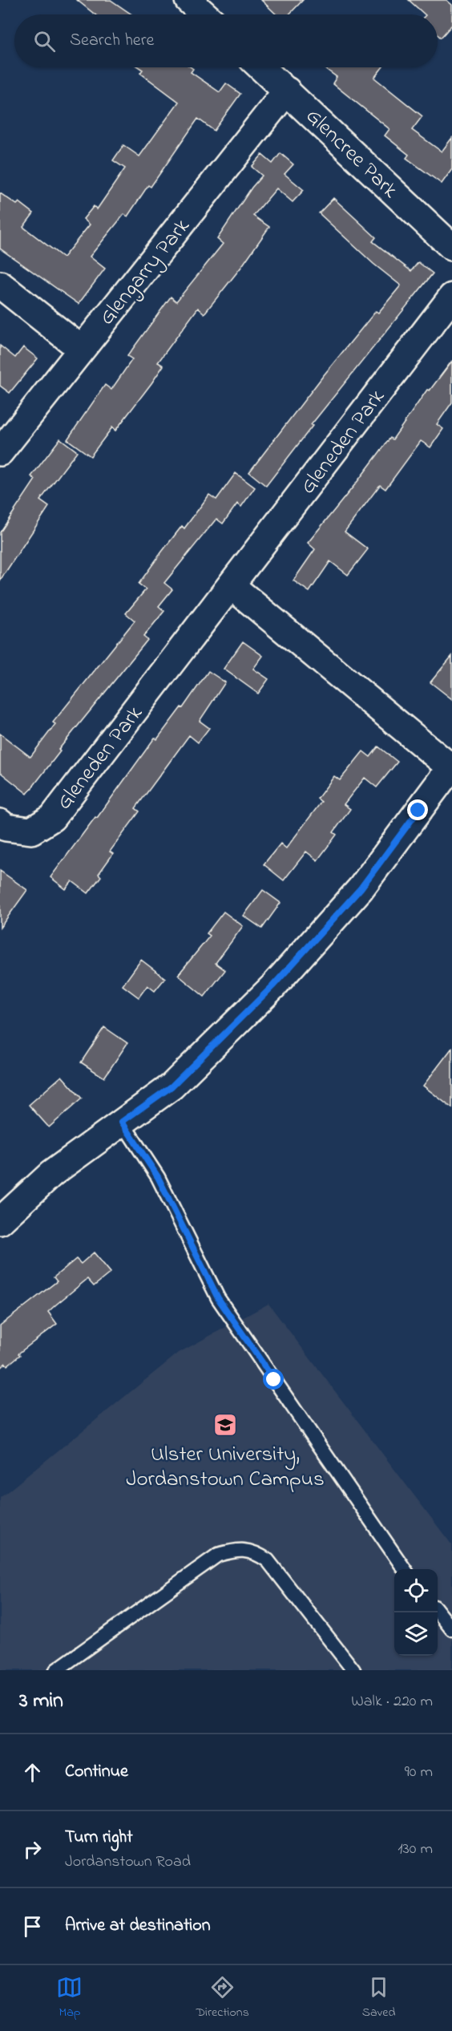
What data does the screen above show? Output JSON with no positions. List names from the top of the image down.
{
  "streets": {
    "street": ["Glencree Park", "Glengarry Park", "Gleneden Park"]
  },
  "crossings": [
    ["Glencree Park", "Glengarry Park"]
  ],
  "places": {
    "school or university": ["Ulster University, Jordanstown Campus"]
  },
  "page": {
    "search": "Search here",
    "heading": ["3 min", "Walk · 220 m"],
    "list": [
      ["Continue", "90 m"],
      ["Turn right", "Jordanstown Road", "130 m"],
      "Arrive at destination"
    ],
    "nav": ["Map", "Directions", "Saved"]
  }
}
